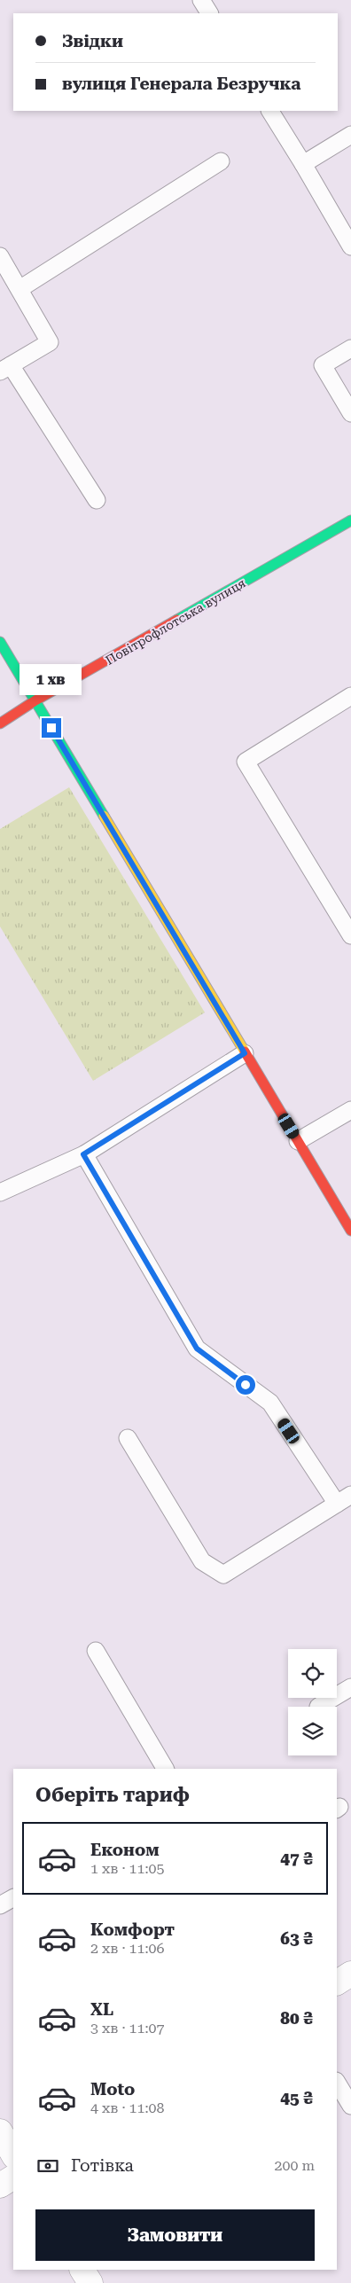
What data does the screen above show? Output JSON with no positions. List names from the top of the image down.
{
  "streets": {
    "street": ["Повітрофлотська вулиця"]
  },
  "page": {
    "banner": ["Звідки", "вулиця Генерала Безручка"],
    "bubble": "1 хв",
    "heading": "Оберіть тариф",
    "list": [
      {
        "name": "Економ",
        "note": "1 хв · 11:05",
        "value": "47 ₴"
      },
      {
        "name": "Комфорт",
        "note": "2 хв · 11:06",
        "value": "63 ₴"
      },
      {
        "name": "XL",
        "note": "3 хв · 11:07",
        "value": "80 ₴"
      },
      {
        "name": "Moto",
        "note": "4 хв · 11:08",
        "value": "45 ₴"
      }
    ],
    "pay": ["Готівка", "200 m"],
    "buttons": "Замовити"
  }
}
